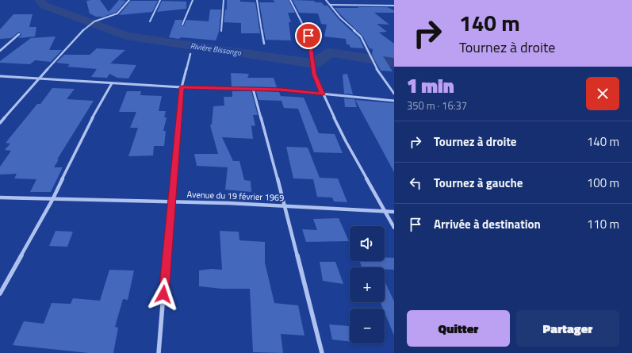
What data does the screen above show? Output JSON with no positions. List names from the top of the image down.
{
  "streets": {
    "street": ["Avenue du 19 février 1969"]
  },
  "water": ["Rivière Bissongo"],
  "page": {
    "turn": ["140 m", "Tournez à droite"],
    "heading": ["1 min", "350 m · 16:37"],
    "list": [
      {
        "name": "Tournez à droite",
        "value": "140 m"
      },
      {
        "name": "Tournez à gauche",
        "value": "100 m"
      },
      {
        "name": "Arrivée à destination",
        "value": "110 m"
      }
    ],
    "map_buttons": ["+", "−"],
    "buttons": ["Quitter", "Partager"]
  }
}
